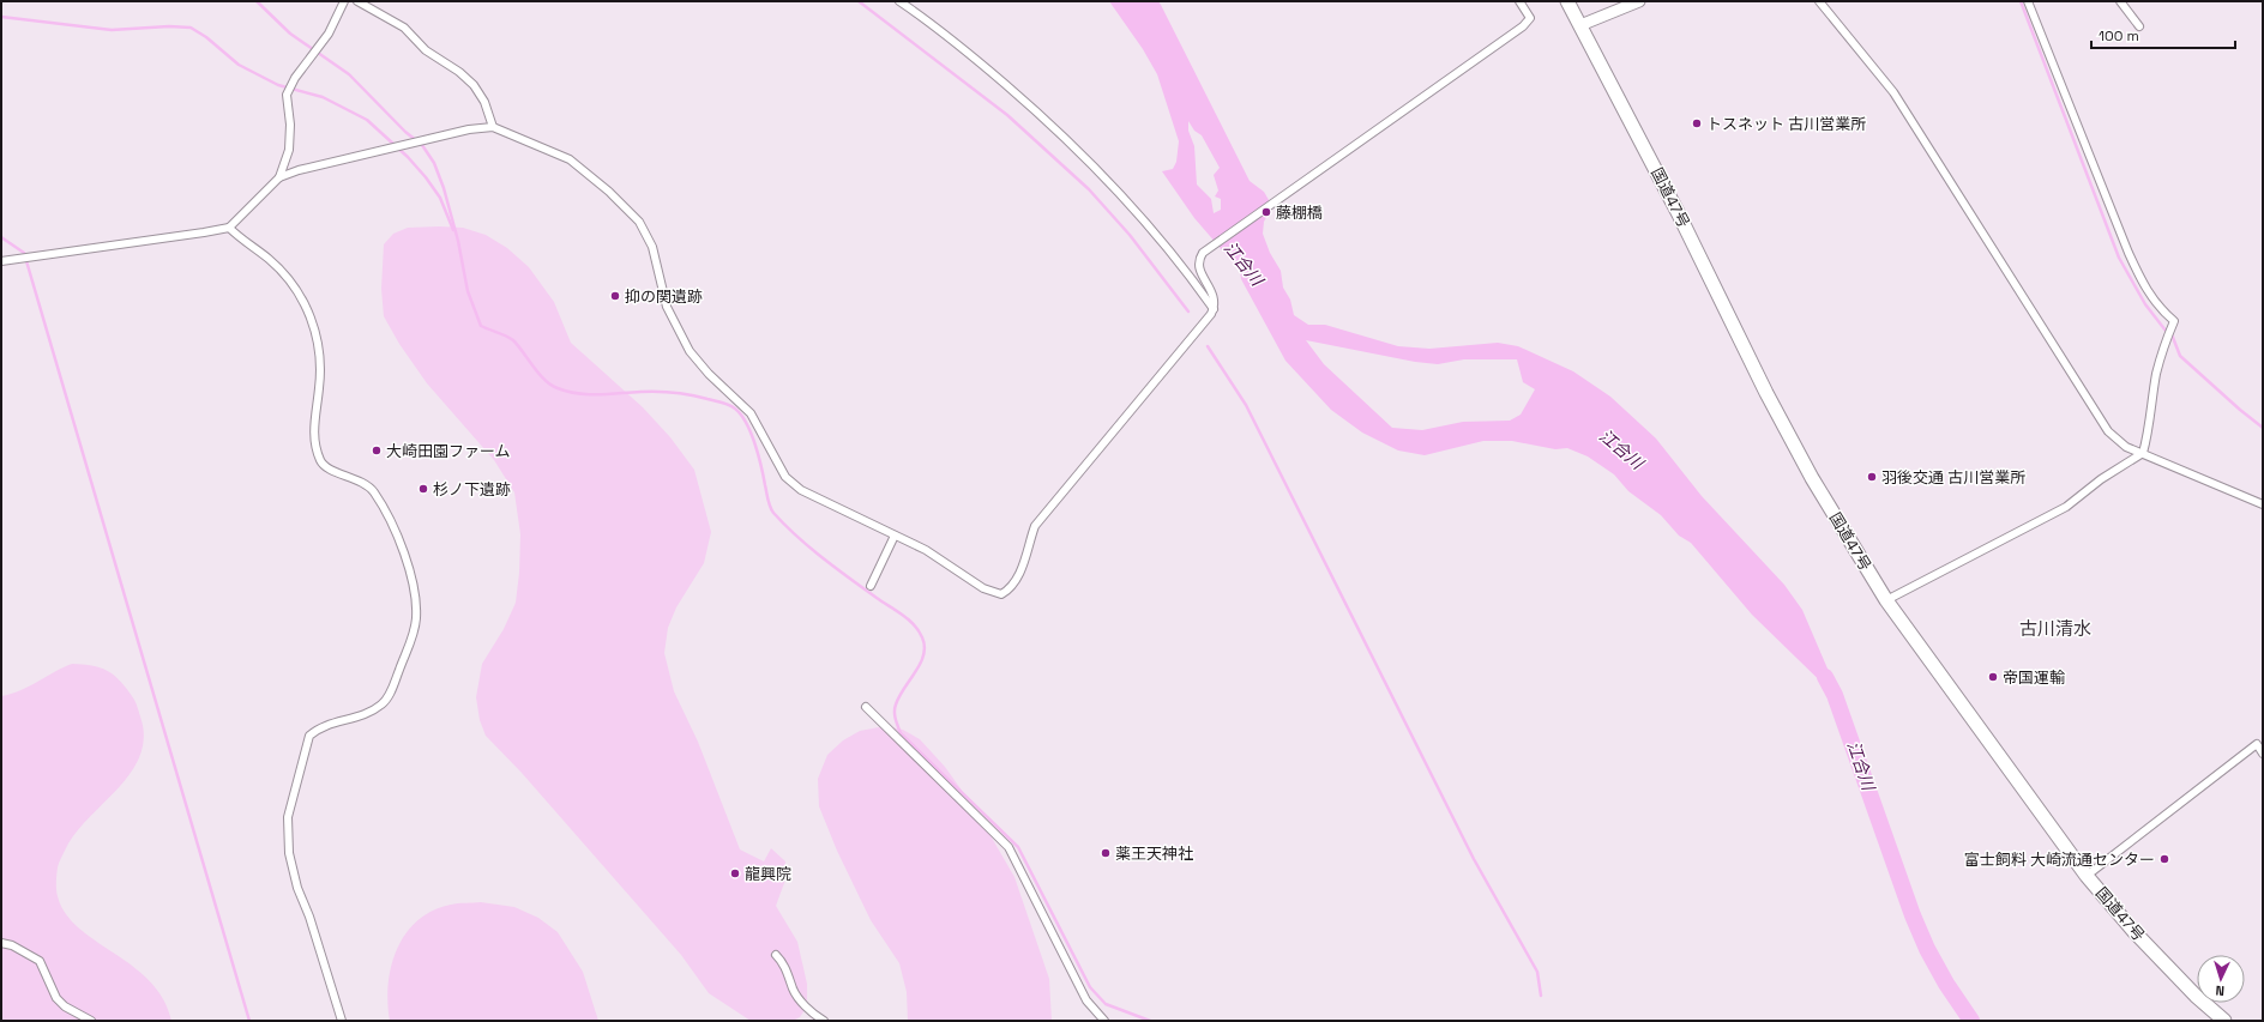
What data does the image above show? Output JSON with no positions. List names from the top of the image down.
{
  "streets": {
    "highway": ["国道47号"]
  },
  "districts": ["古川清水"],
  "water": ["江合川"],
  "places": [
    "トスネット 古川営業所",
    "藤棚橋",
    "抑の関遺跡",
    "大崎田園ファーム",
    "羽後交通 古川営業所",
    "杉ノ下遺跡",
    "帝国運輸",
    "薬王天神社",
    "富士飼料 大崎流通センター",
    "龍興院"
  ],
  "scale_bar": "100 m",
  "north": "bottom"
}
